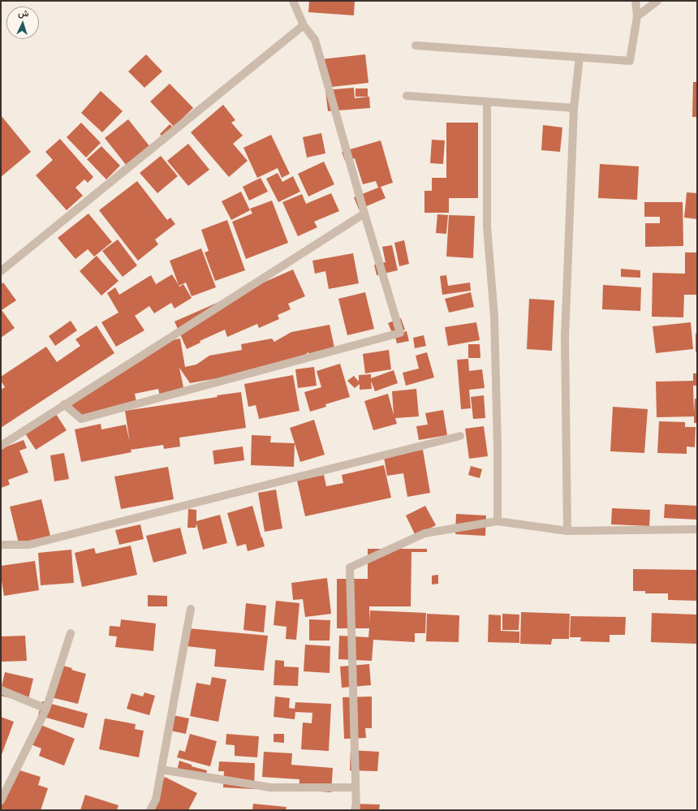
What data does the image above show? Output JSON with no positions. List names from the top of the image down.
{
  "north": "top"
}
